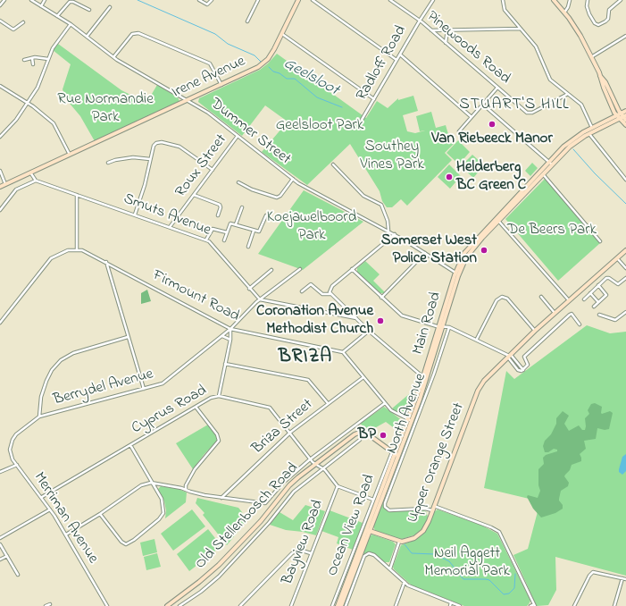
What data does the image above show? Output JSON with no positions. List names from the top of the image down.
{
  "streets": {
    "street": [
      "Pinewoods Road",
      "Radloff Road",
      "Irene Avenue",
      "Dummer Street",
      "Roux Street",
      "Smuts Avenue",
      "Firmount Road",
      "Main Road",
      "Berrydel Avenue",
      "Cyprus Road",
      "North Avenue",
      "Briza Street",
      "Upper Orange Street",
      "Old Stellenbosch Road",
      "Merriman Avenue",
      "Ocean View Road",
      "Bayview Road"
    ]
  },
  "crossings": [
    ["Pinewoods Road", "Radloff Road"],
    ["Irene Avenue", "Dummer Street"],
    ["Dummer Street", "Roux Street"],
    ["Dummer Street", "Main Road"],
    ["Roux Street", "Smuts Avenue"],
    ["Smuts Avenue", "Berrydel Avenue"],
    ["Firmount Road", "Berrydel Avenue"],
    ["Main Road", "Old Stellenbosch Road"],
    ["Main Road", "Ocean View Road"],
    ["Berrydel Avenue", "Merriman Avenue"],
    ["Cyprus Road", "Briza Street"],
    ["Cyprus Road", "Old Stellenbosch Road"],
    ["Cyprus Road", "Merriman Avenue"],
    ["Cyprus Road", "Bayview Road"],
    ["North Avenue", "Upper Orange Street"],
    ["Old Stellenbosch Road", "Ocean View Road"]
  ],
  "districts": ["STUART'S HILL", "BRIZA"],
  "water": ["Geelsloot"],
  "parks": [
    "Rue Normandie Park",
    "Geelsloot Park",
    "Southey Vines Park",
    "Koejawelboord Park",
    "De Beers Park",
    "Neil Aggett Memorial Park"
  ],
  "places": [
    "Van Riebeeck Manor",
    "Helderberg BC Green C",
    "Somerset West Police Station",
    "Coronation Avenue Methodist Church",
    "BP"
  ]
}
